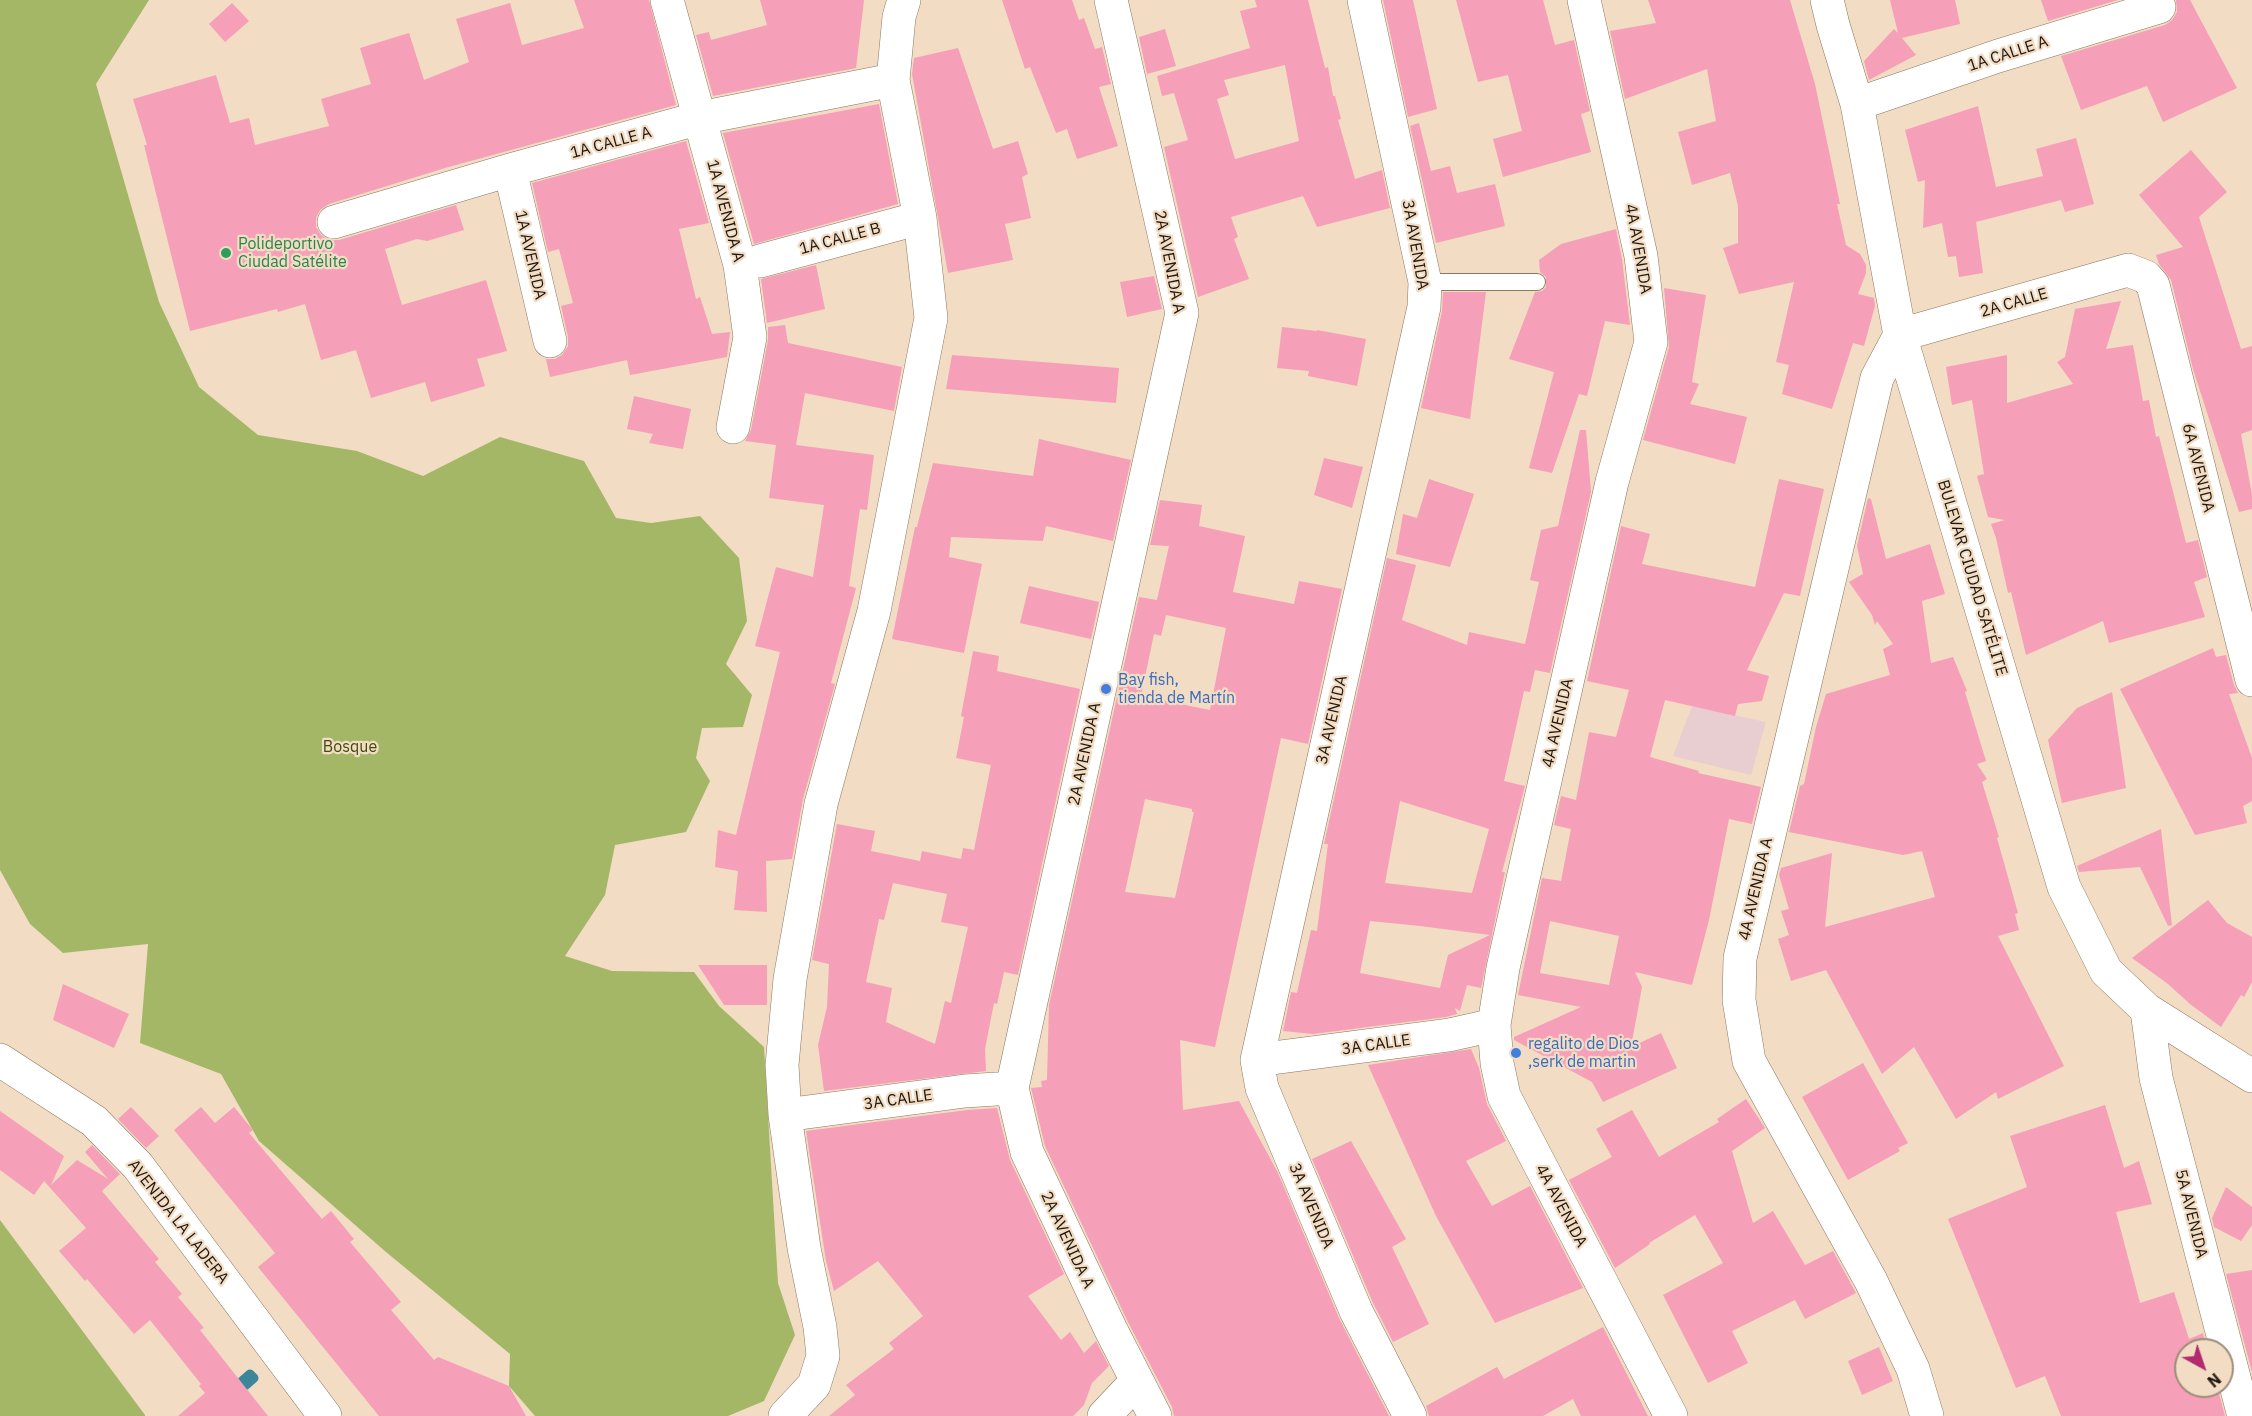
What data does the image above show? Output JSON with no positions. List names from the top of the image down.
{
  "streets": {
    "street": [
      "1A CALLE A",
      "1A AVENIDA A",
      "1A CALLE B",
      "3A AVENIDA",
      "4A AVENIDA",
      "1A AVENIDA",
      "2A AVENIDA A",
      "2A CALLE",
      "6A AVENIDA",
      "BULEVAR CIUDAD SATÉLITE",
      "4A AVENIDA A",
      "3A CALLE",
      "5A AVENIDA",
      "AVENIDA LA LADERA"
    ]
  },
  "crossings": [
    ["1A CALLE A", "1A AVENIDA A"],
    ["1A CALLE A", "1A AVENIDA"],
    ["1A CALLE A", "BULEVAR CIUDAD SATÉLITE"],
    ["3A AVENIDA", "3A CALLE"],
    ["4A AVENIDA", "3A CALLE"],
    ["2A AVENIDA A", "3A CALLE"],
    ["2A CALLE", "6A AVENIDA"],
    ["2A CALLE", "BULEVAR CIUDAD SATÉLITE"],
    ["2A CALLE", "4A AVENIDA A"],
    ["BULEVAR CIUDAD SATÉLITE", "4A AVENIDA A"],
    ["BULEVAR CIUDAD SATÉLITE", "5A AVENIDA"]
  ],
  "parks": ["Bosque"],
  "places": ["Polideportivo Ciudad Satélite", "Bay fish, tienda de Martín", "regalito de Dios ,serk de martin"],
  "north": "bottom right"
}
